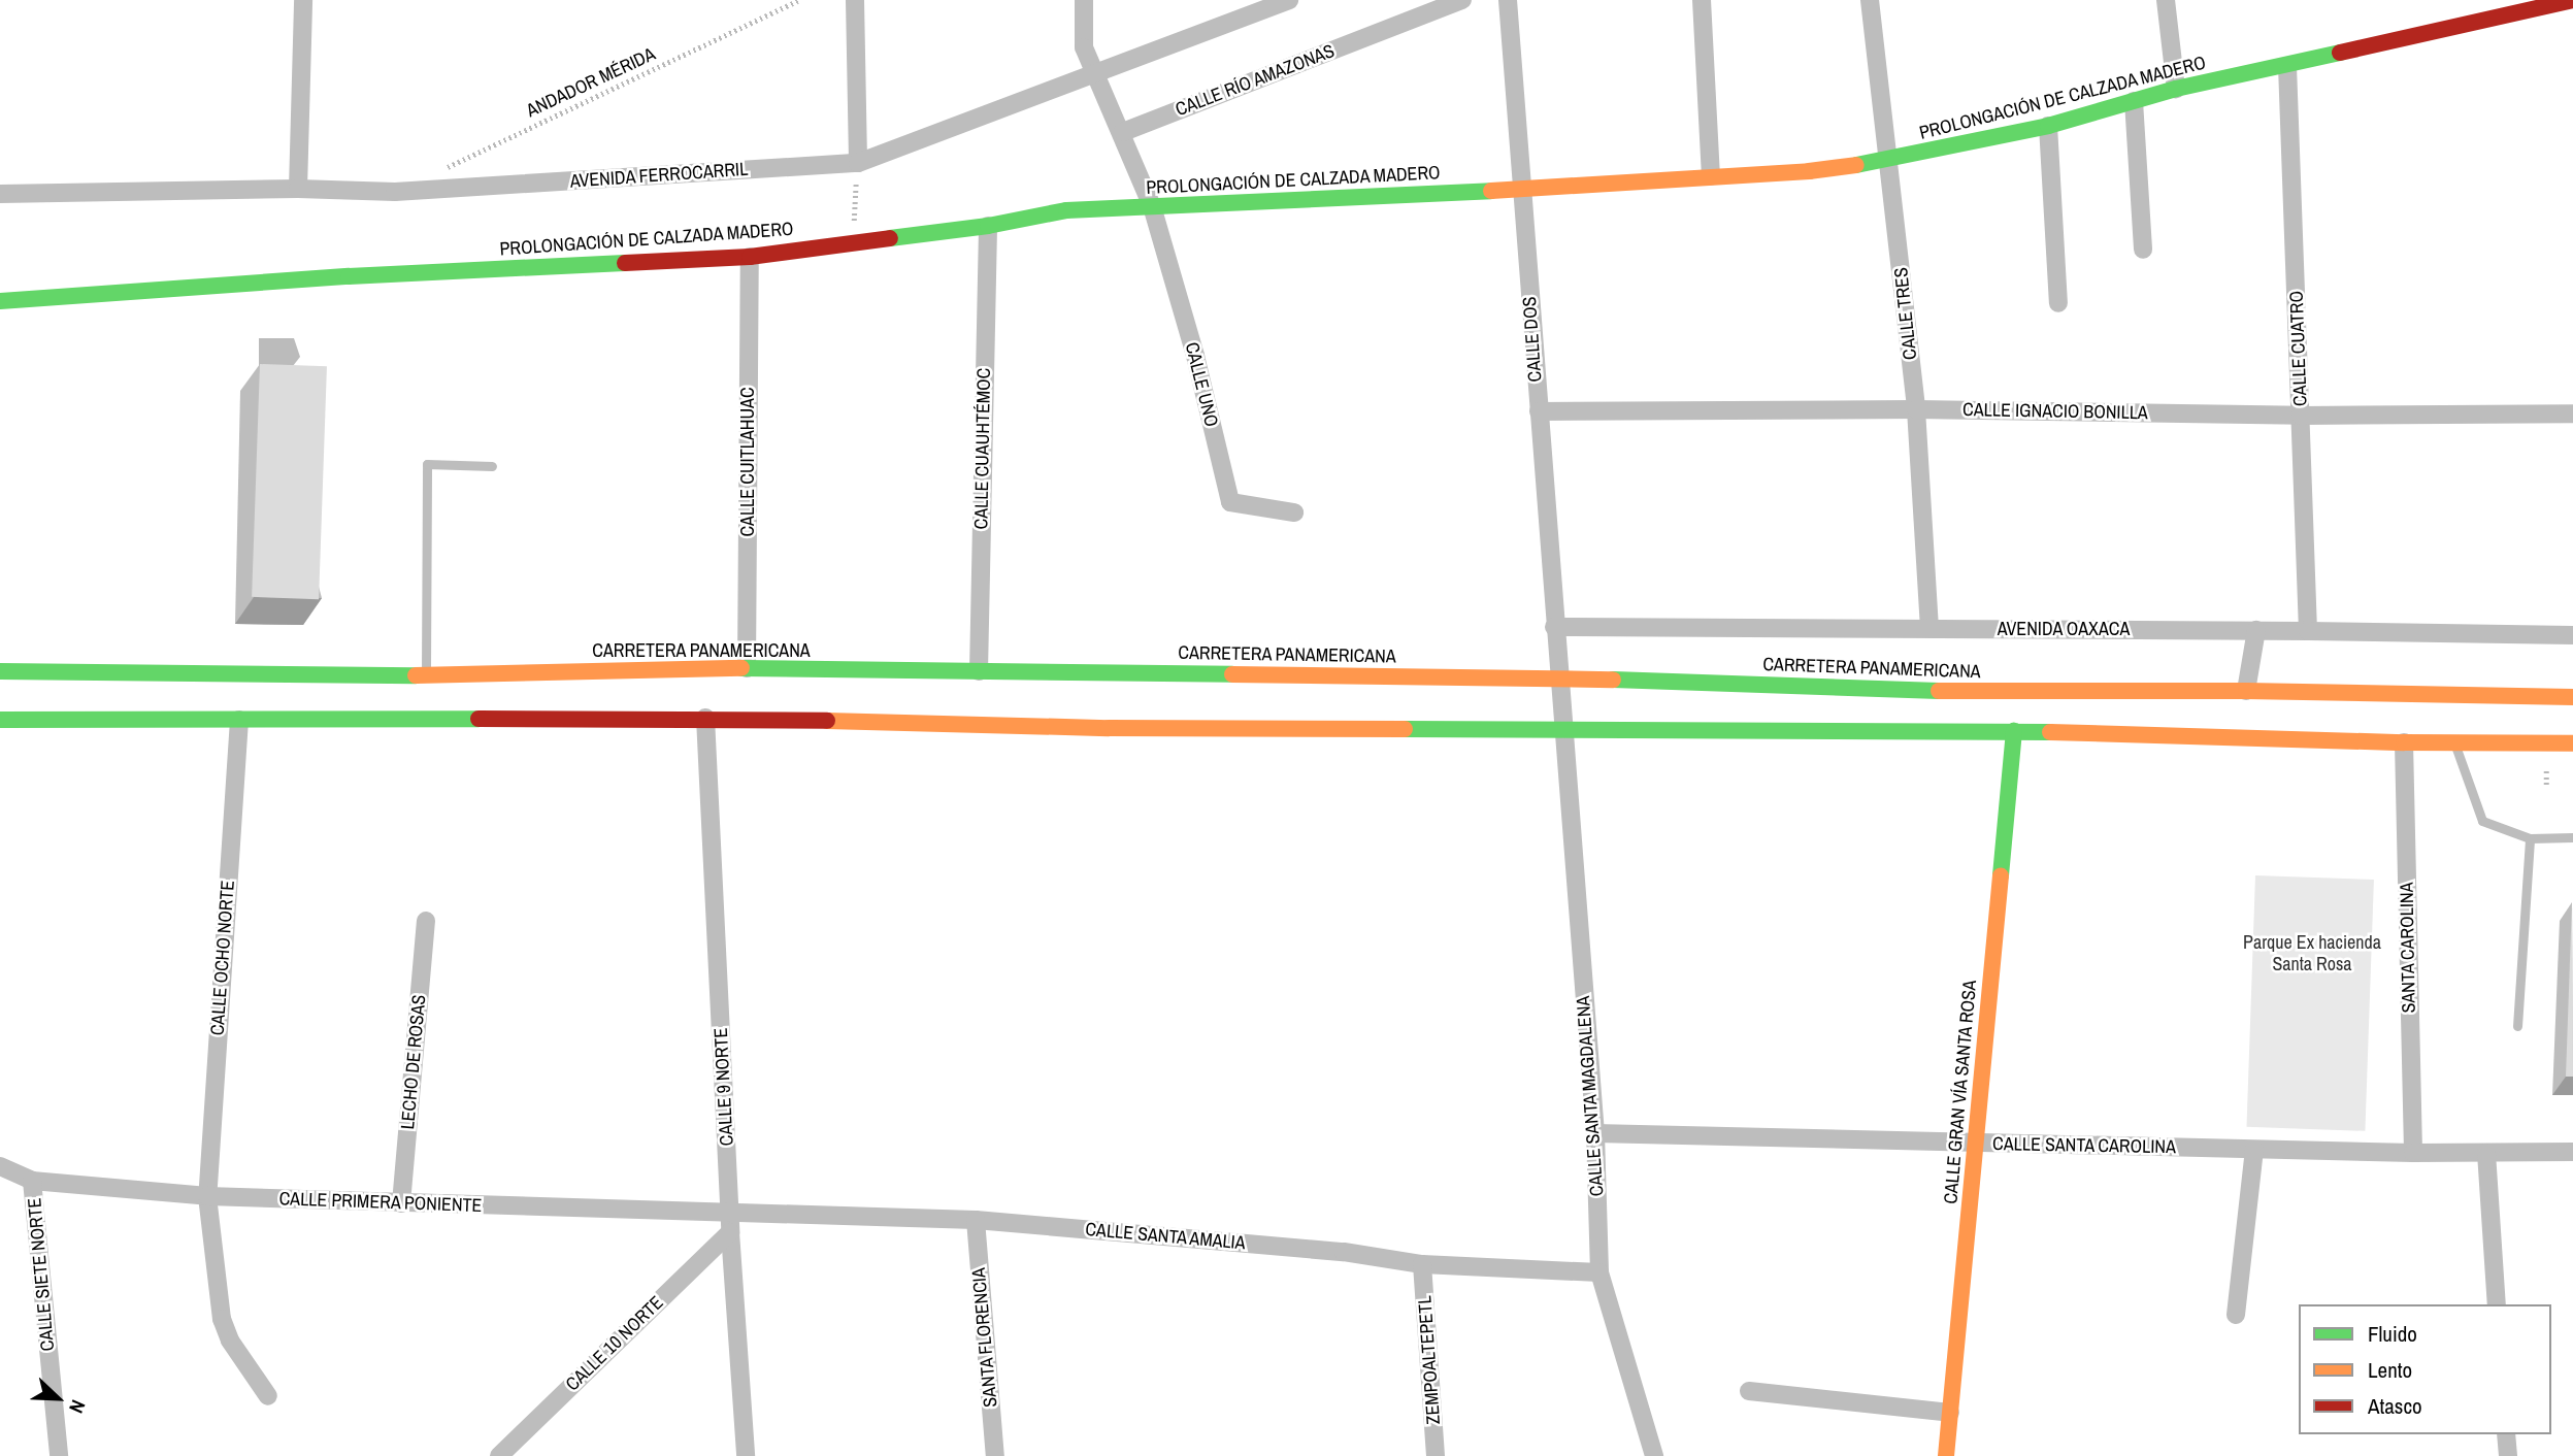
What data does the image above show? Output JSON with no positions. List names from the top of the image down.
{
  "streets": {
    "main road": ["PROLONGACIÓN DE CALZADA MADERO", "CARRETERA PANAMERICANA", "CALLE GRAN VÍA SANTA ROSA"],
    "street": [
      "CALLE RÍO AMAZONAS",
      "AVENIDA FERROCARRIL",
      "CALLE TRES",
      "CALLE DOS",
      "CALLE CUATRO",
      "CALLE UNO",
      "CALLE IGNACIO BONILLA",
      "CALLE CUAUHTÉMOC",
      "CALLE CUITLAHUAC",
      "AVENIDA OAXACA",
      "SANTA CAROLINA",
      "CALLE OCHO NORTE",
      "LECHO DE ROSAS",
      "CALLE 9 NORTE",
      "CALLE SANTA MAGDALENA",
      "CALLE SANTA CAROLINA",
      "CALLE PRIMERA PONIENTE",
      "CALLE SANTA AMALIA",
      "CALLE SIETE NORTE",
      "SANTA FLORENCIA",
      "CALLE 10 NORTE",
      "ZEMPOALTEPETL"
    ],
    "path": ["ANDADOR MÉRIDA"]
  },
  "crossings": [
    ["PROLONGACIÓN DE CALZADA MADERO", "CALLE TRES"],
    ["PROLONGACIÓN DE CALZADA MADERO", "CALLE DOS"],
    ["PROLONGACIÓN DE CALZADA MADERO", "CALLE CUATRO"],
    ["PROLONGACIÓN DE CALZADA MADERO", "CALLE UNO"],
    ["PROLONGACIÓN DE CALZADA MADERO", "CALLE CUAUHTÉMOC"],
    ["PROLONGACIÓN DE CALZADA MADERO", "CALLE CUITLAHUAC"],
    ["CALLE TRES", "CALLE IGNACIO BONILLA"],
    ["CALLE TRES", "AVENIDA OAXACA"],
    ["CALLE DOS", "CALLE IGNACIO BONILLA"],
    ["CALLE DOS", "AVENIDA OAXACA"],
    ["CALLE DOS", "CARRETERA PANAMERICANA"],
    ["CALLE DOS", "CALLE SANTA MAGDALENA"],
    ["CALLE CUATRO", "CALLE IGNACIO BONILLA"],
    ["CALLE CUATRO", "AVENIDA OAXACA"],
    ["CALLE CUAUHTÉMOC", "CARRETERA PANAMERICANA"],
    ["CALLE CUITLAHUAC", "CARRETERA PANAMERICANA"],
    ["CARRETERA PANAMERICANA", "CALLE SANTA MAGDALENA"],
    ["SANTA CAROLINA", "CALLE SANTA CAROLINA"],
    ["CALLE OCHO NORTE", "CALLE PRIMERA PONIENTE"],
    ["LECHO DE ROSAS", "CALLE PRIMERA PONIENTE"],
    ["CALLE 9 NORTE", "CALLE PRIMERA PONIENTE"],
    ["CALLE 9 NORTE", "CALLE SANTA AMALIA"],
    ["CALLE 9 NORTE", "CALLE 10 NORTE"],
    ["CALLE GRAN VÍA SANTA ROSA", "CALLE SANTA CAROLINA"],
    ["CALLE SANTA MAGDALENA", "CALLE SANTA CAROLINA"],
    ["CALLE SANTA MAGDALENA", "CALLE SANTA AMALIA"],
    ["CALLE PRIMERA PONIENTE", "CALLE SANTA AMALIA"],
    ["CALLE PRIMERA PONIENTE", "CALLE SIETE NORTE"],
    ["CALLE SANTA AMALIA", "SANTA FLORENCIA"],
    ["CALLE SANTA AMALIA", "ZEMPOALTEPETL"]
  ],
  "parks": ["Parque Ex hacienda Santa Rosa"],
  "legend": ["Fluido", "Lento", "Atasco"],
  "north": "bottom right"
}
